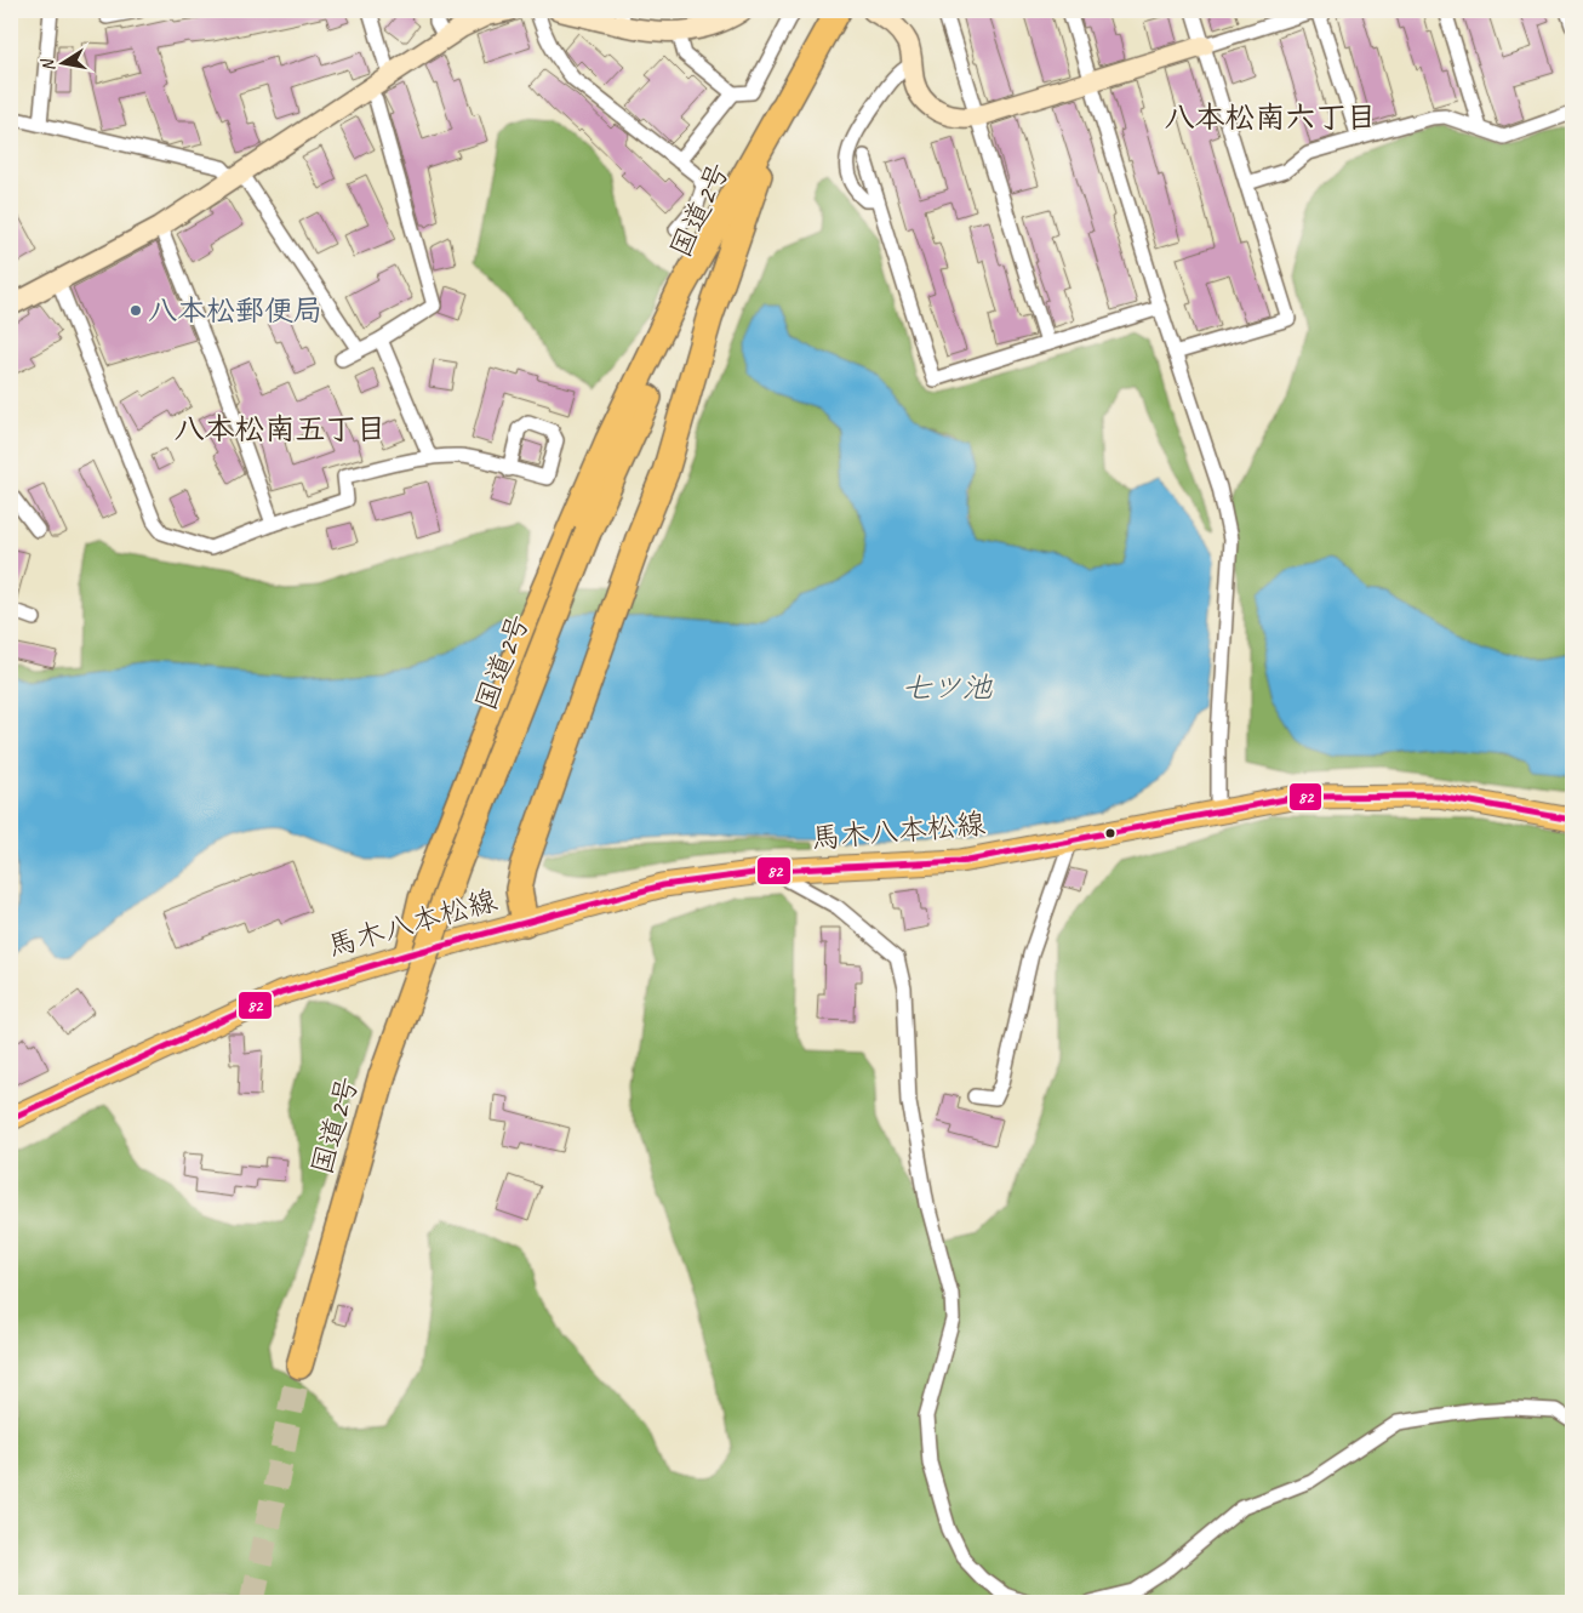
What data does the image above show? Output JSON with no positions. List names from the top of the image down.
{
  "streets": {
    "highway": ["国道2号"],
    "main road": ["馬木八本松線"]
  },
  "districts": ["八本松南六丁目", "八本松南五丁目"],
  "water": ["七ツ池"],
  "places": ["八本松郵便局"],
  "lines": ["transit line 82"],
  "north": "left"
}
